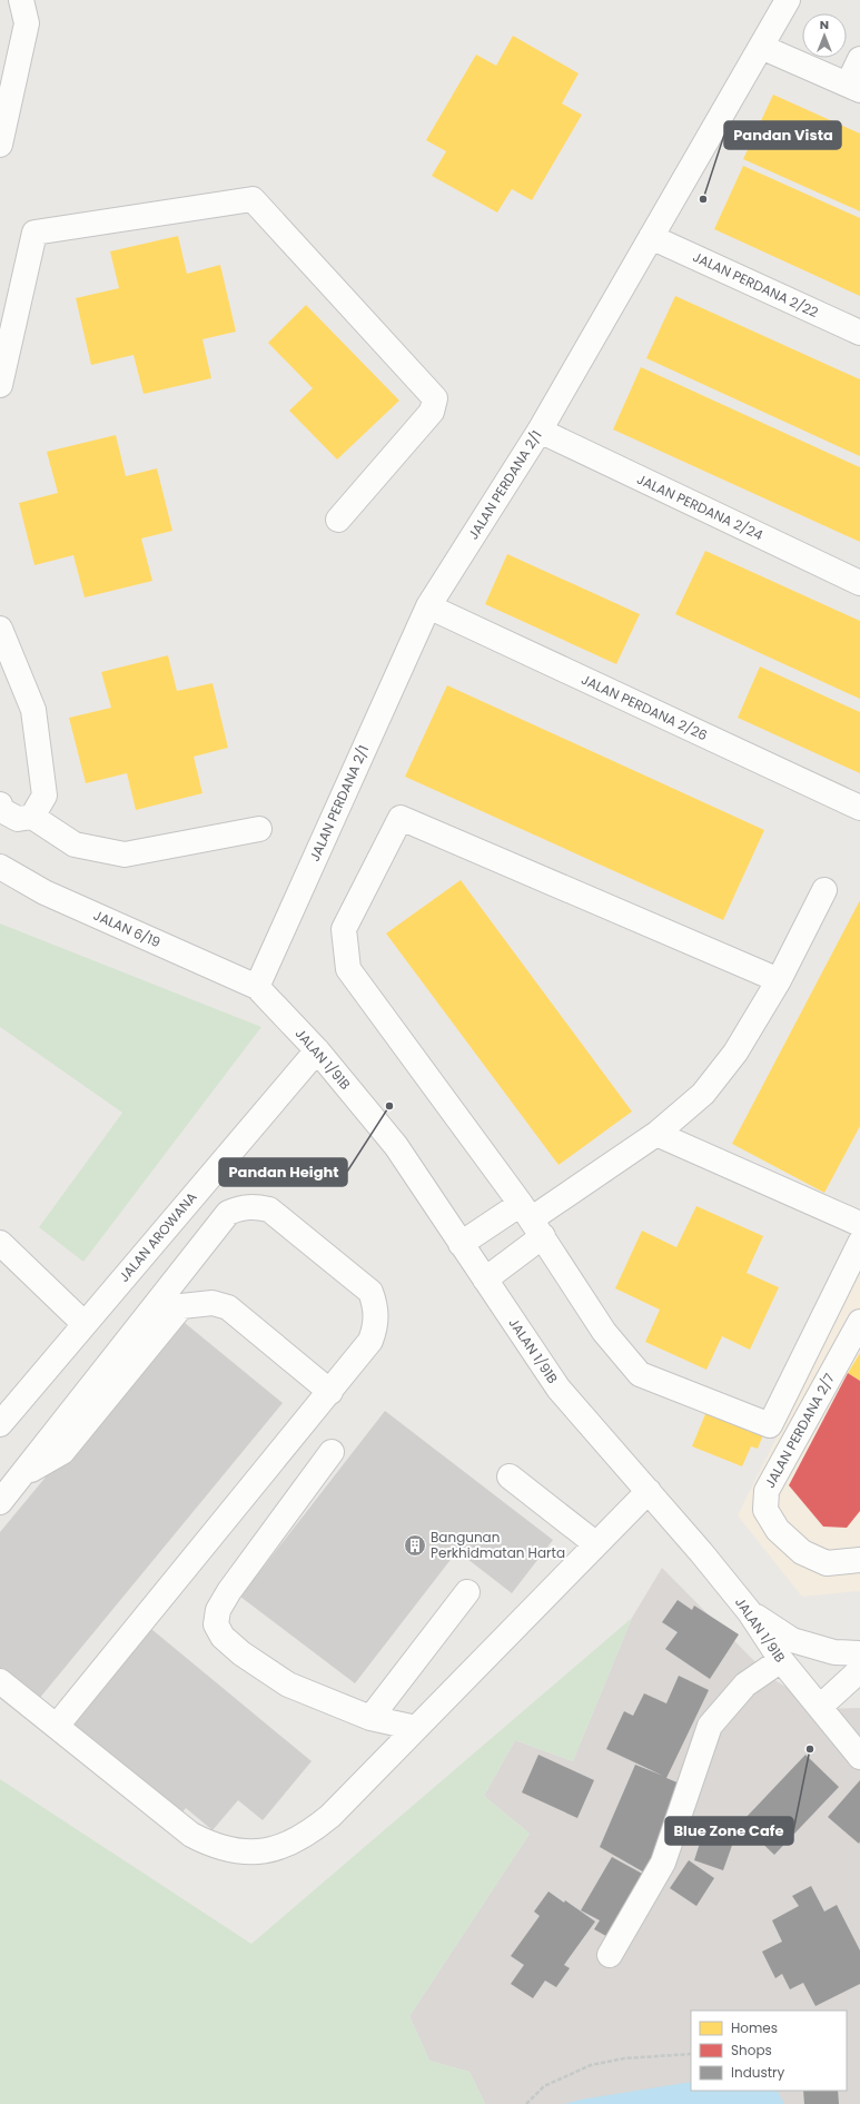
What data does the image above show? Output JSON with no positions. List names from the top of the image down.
{
  "streets": {
    "street": [
      "JALAN PERDANA 2/22",
      "JALAN PERDANA 2/1",
      "JALAN PERDANA 2/24",
      "JALAN PERDANA 2/26",
      "JALAN 6/19",
      "JALAN 1/91B",
      "JALAN AROWANA",
      "JALAN PERDANA 2/7"
    ]
  },
  "crossings": [
    ["JALAN PERDANA 2/22", "JALAN PERDANA 2/1"],
    ["JALAN PERDANA 2/1", "JALAN PERDANA 2/24"],
    ["JALAN PERDANA 2/1", "JALAN PERDANA 2/26"],
    ["JALAN PERDANA 2/1", "JALAN 6/19"],
    ["JALAN PERDANA 2/1", "JALAN 1/91B"],
    ["JALAN 6/19", "JALAN 1/91B"],
    ["JALAN 1/91B", "JALAN AROWANA"]
  ],
  "places": {
    "other": ["Pandan Vista", "Pandan Height", "Blue Zone Cafe"],
    "building": ["Bangunan Perkhidmatan Harta"]
  },
  "legend": ["Homes", "Shops", "Industry"],
  "north": "top"
}
